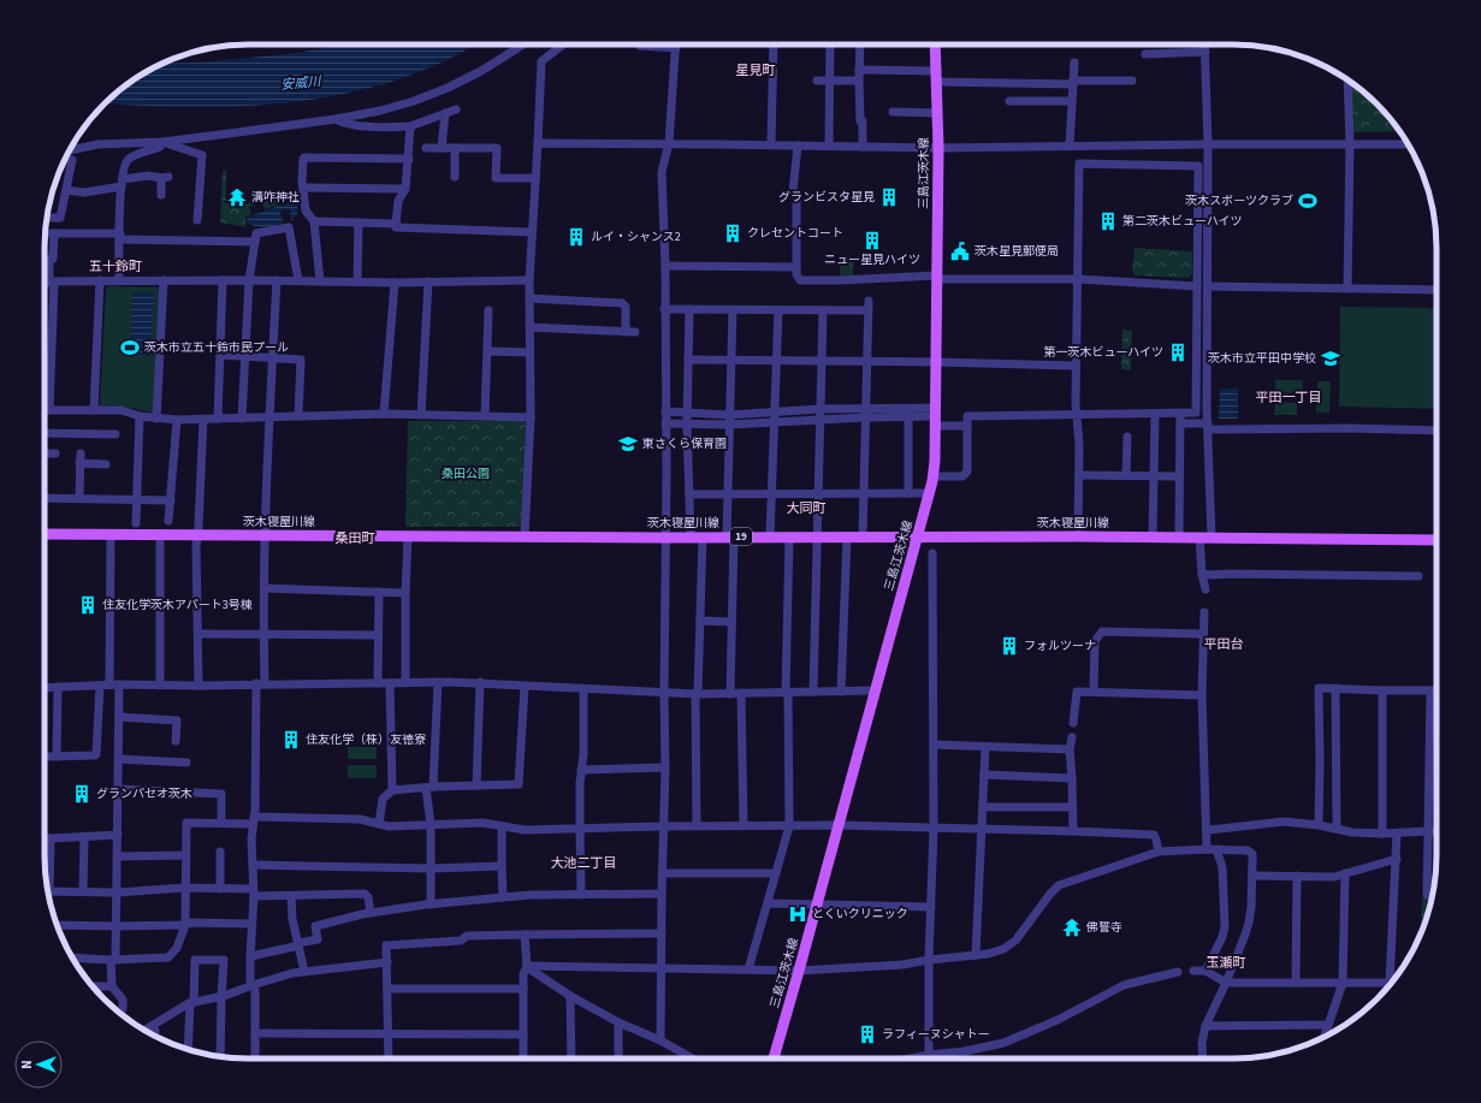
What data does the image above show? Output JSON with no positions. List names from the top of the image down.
{
  "streets": {
    "main road": ["三島江茨木線", "茨木寝屋川線", "19"]
  },
  "crossings": [
    ["三島江茨木線", "茨木寝屋川線"]
  ],
  "districts": [
    "星見町",
    "五十鈴町",
    "平田一丁目",
    "大同町",
    "桑田町",
    "平田台",
    "大池二丁目",
    "玉瀬町"
  ],
  "water": ["安威川"],
  "parks": ["桑田公園"],
  "places": {
    "temple": ["溝咋神社", "佛誓寺"],
    "building": [
      "グランビスタ星見",
      "第二茨木ビューハイツ",
      "クレセントコート",
      "ルイ・シャンス2",
      "ニュー星見ハイツ",
      "第一茨木ビューハイツ",
      "住友化学茨木アパート3号棟",
      "フォルツーナ",
      "住友化学（株）友徳寮",
      "グランパセオ茨木",
      "ラフィーヌシャトー"
    ],
    "sports": ["茨木スポーツクラブ", "茨木市立五十鈴市民プール"],
    "public building": ["茨木星見郵便局"],
    "school or university": ["茨木市立平田中学校", "東さくら保育園"],
    "hospital": ["とくいクリニック"]
  },
  "north": "left"
}
